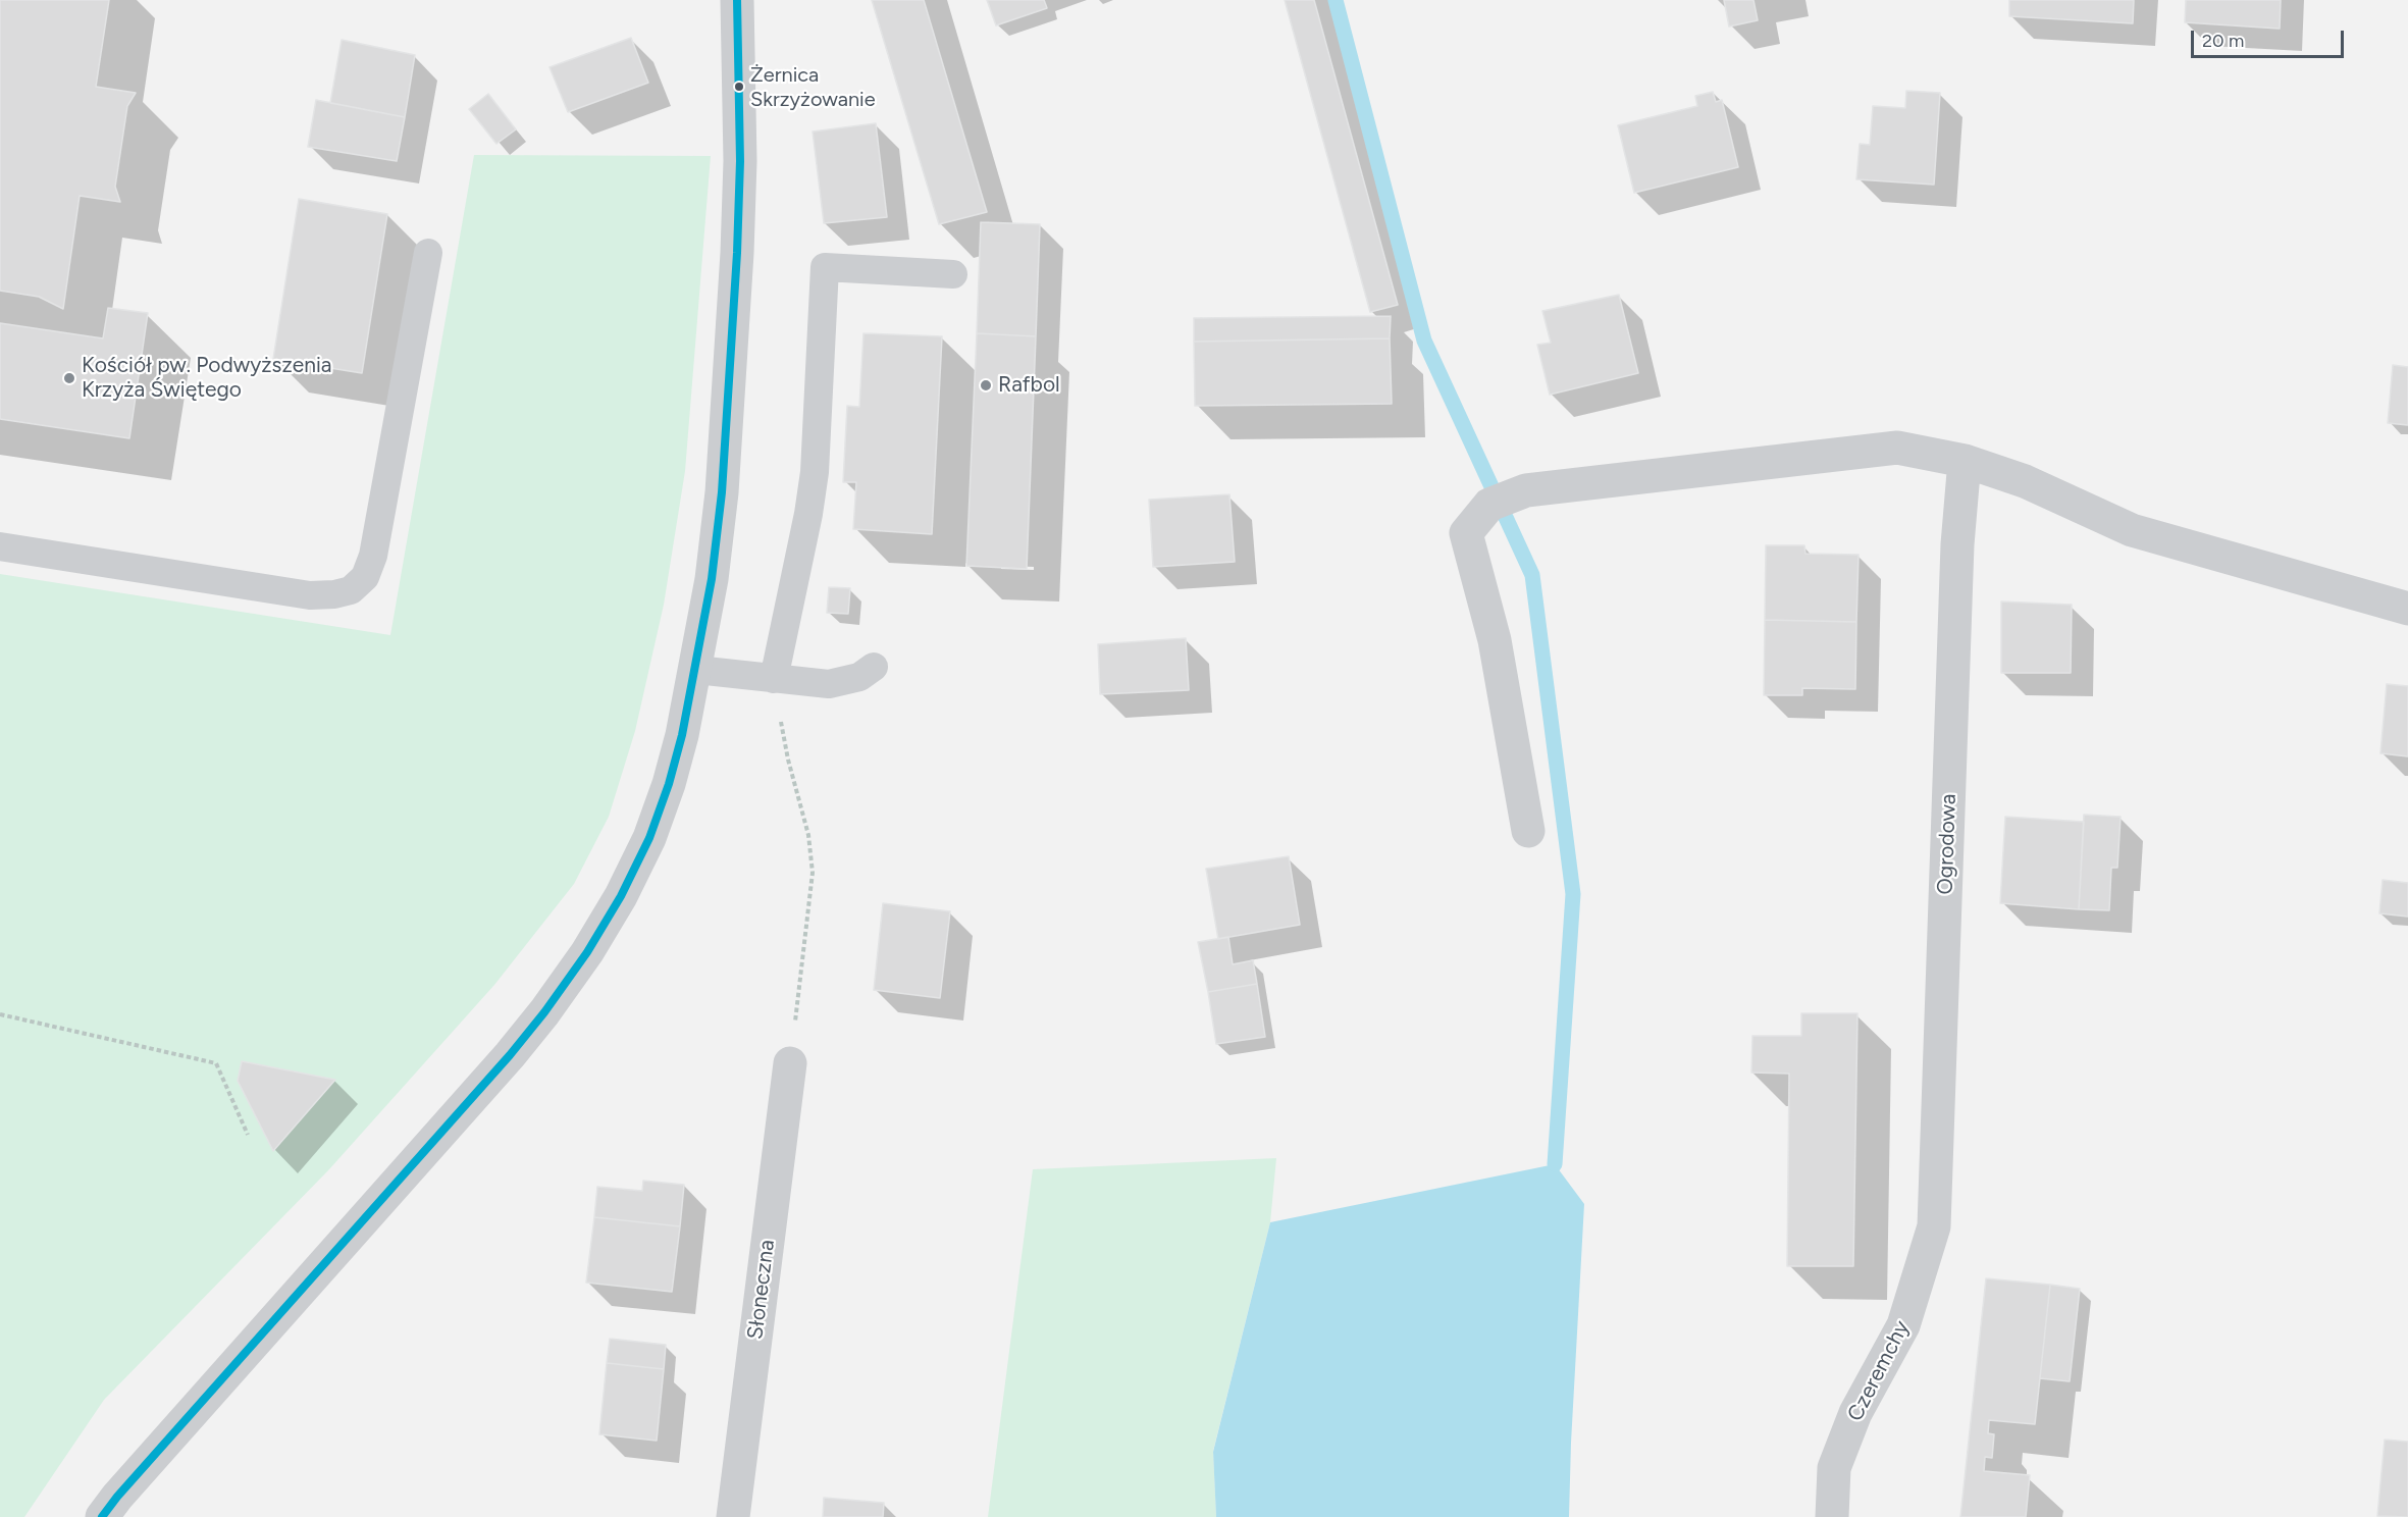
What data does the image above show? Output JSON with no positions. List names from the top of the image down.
{
  "streets": {
    "street": ["Ogrodowa", "Słoneczna", "Czeremchy"]
  },
  "crossings": [
    ["Ogrodowa", "Czeremchy"]
  ],
  "places": ["Żernica Skrzyżowanie", "Kościół pw. Podwyższenia Krzyża Świętego", "Rafbol"],
  "scale_bar": "20 m"
}
